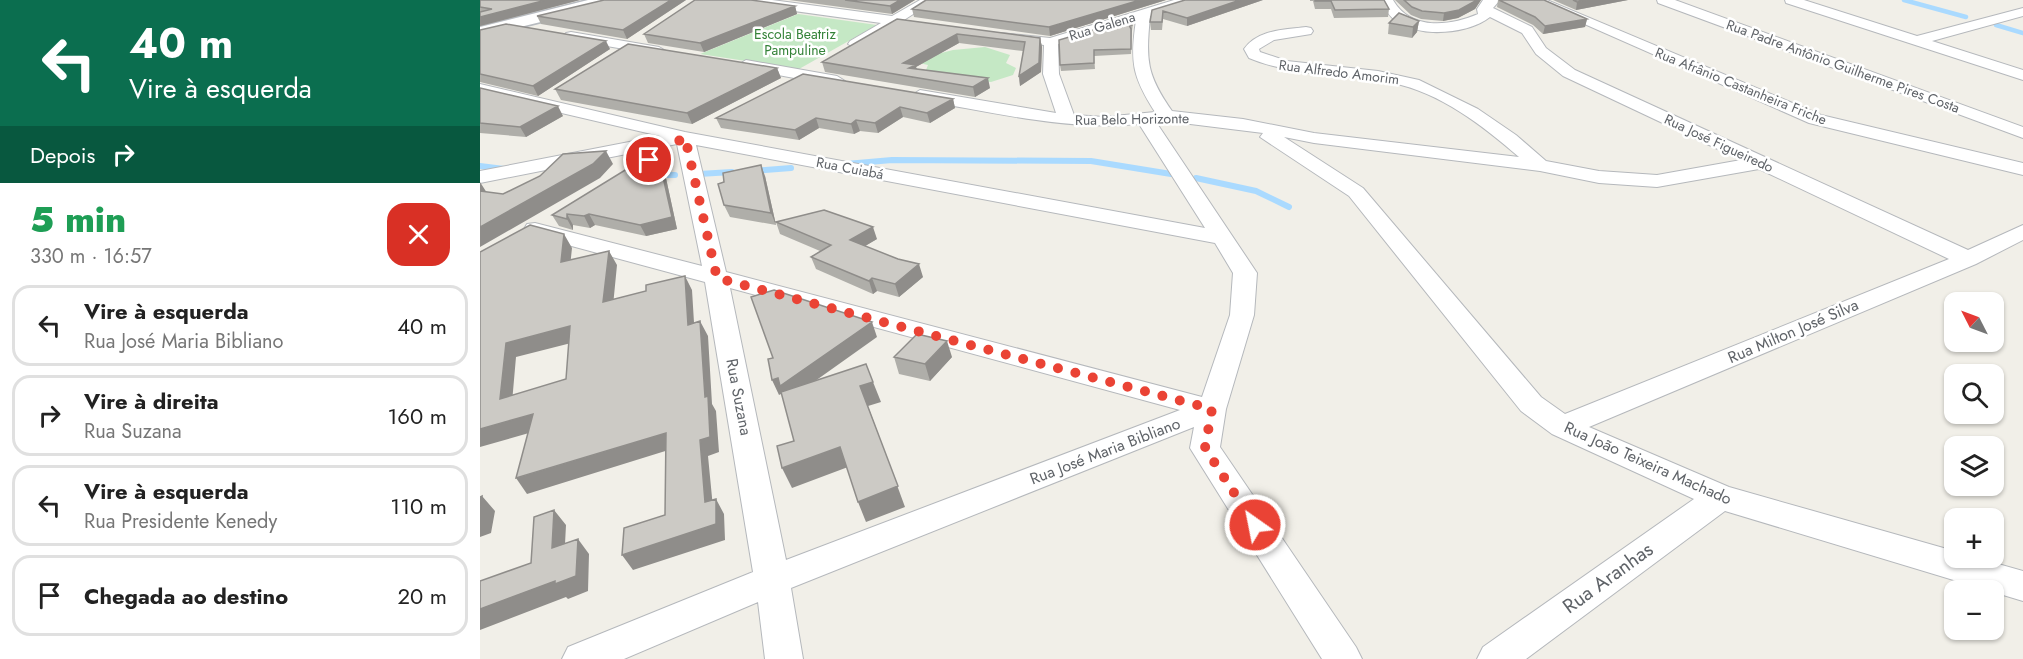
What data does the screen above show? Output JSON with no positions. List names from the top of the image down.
{
  "streets": {
    "street": [
      "Rua Galena",
      "Rua Padre Antônio Guilherme Pires Costa",
      "Rua Alfredo Amorim",
      "Rua Afrânio Castanheira Friche",
      "Rua Belo Horizonte",
      "Rua José Figueiredo",
      "Rua Cuiabá",
      "Rua Milton José Silva",
      "Rua Suzana",
      "Rua José Maria Bibliano",
      "Rua João Teixeira Machado",
      "Rua Aranhas"
    ]
  },
  "crossings": [
    ["Rua Alfredo Amorim", "Rua Belo Horizonte"],
    ["Rua Belo Horizonte", "Rua José Figueiredo"],
    ["Rua Belo Horizonte", "Rua João Teixeira Machado"],
    ["Rua José Figueiredo", "Rua Milton José Silva"],
    ["Rua Cuiabá", "Rua Suzana"],
    ["Rua Milton José Silva", "Rua João Teixeira Machado"],
    ["Rua Suzana", "Rua José Maria Bibliano"],
    ["Rua João Teixeira Machado", "Rua Aranhas"]
  ],
  "parks": ["Escola Beatriz Pampuline"],
  "north": "top left",
  "page": {
    "turn": ["40 m", "Vire à esquerda"],
    "then": "Depois",
    "heading": ["5 min", "330 m · 16:57"],
    "list": [
      {
        "name": "Vire à esquerda",
        "note": "Rua José Maria Bibliano",
        "value": "40 m"
      },
      {
        "name": "Vire à direita",
        "note": "Rua Suzana",
        "value": "160 m"
      },
      {
        "name": "Vire à esquerda",
        "note": "Rua Presidente Kenedy",
        "value": "110 m"
      },
      {
        "name": "Chegada ao destino",
        "value": "20 m"
      }
    ],
    "map_buttons": ["+", "−"]
  }
}
